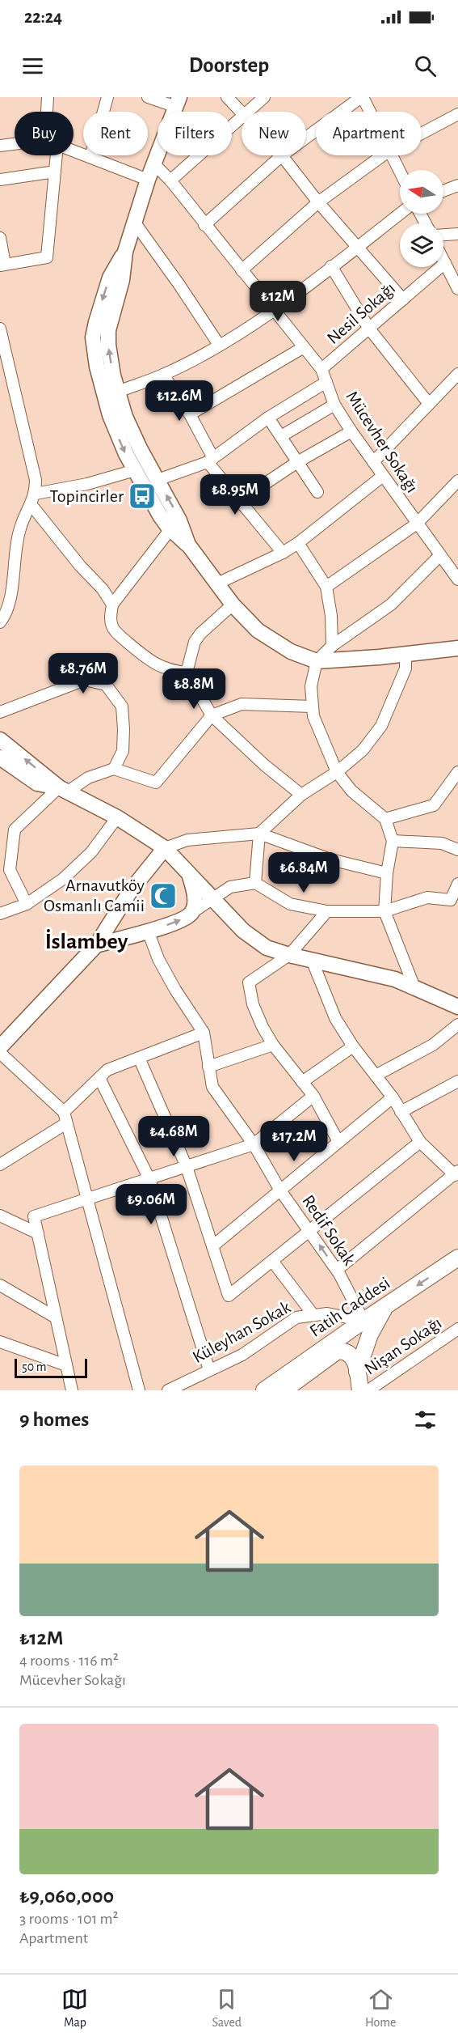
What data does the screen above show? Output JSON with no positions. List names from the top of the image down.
{
  "streets": {
    "main road": ["Fatih Caddesi"],
    "street": [
      "Nesil Sokağı",
      "Mücevher Sokağı",
      "Redif Sokak",
      "Küleyhan Sokak",
      "Nişan Sokağı"
    ]
  },
  "crossings": [
    ["Nesil Sokağı", "Mücevher Sokağı"],
    ["Redif Sokak", "Fatih Caddesi"],
    ["Redif Sokak", "Küleyhan Sokak"],
    ["Fatih Caddesi", "Küleyhan Sokak"]
  ],
  "one_way": ["Fatih Caddesi"],
  "districts": ["İslambey"],
  "places": {
    "bus stop": ["Topincirler"],
    "mosque": ["Arnavutköy Osmanlı Camii"]
  },
  "scale_bar": "50 m",
  "north": "left",
  "page": {
    "status": "22:24",
    "header": "Doorstep",
    "chip": [
      "Buy",
      "Rent",
      "Filters",
      "New",
      "Apartment"
    ],
    "price": [
      "₺12M",
      "₺12.6M",
      "₺8.95M",
      "₺8.76M",
      "₺8.8M",
      "₺6.84M",
      "₺4.68M",
      "₺17.2M",
      "₺9.06M"
    ],
    "scale": "50 m",
    "heading": "9 homes",
    "list": [
      {
        "name": "₺12M",
        "note": "4 rooms · 116 m² · Mücevher Sokağı"
      },
      {
        "name": "₺9,060,000",
        "note": "3 rooms · 101 m² · Apartment"
      }
    ],
    "tabs": ["Map", "Saved", "Home"]
  }
}
